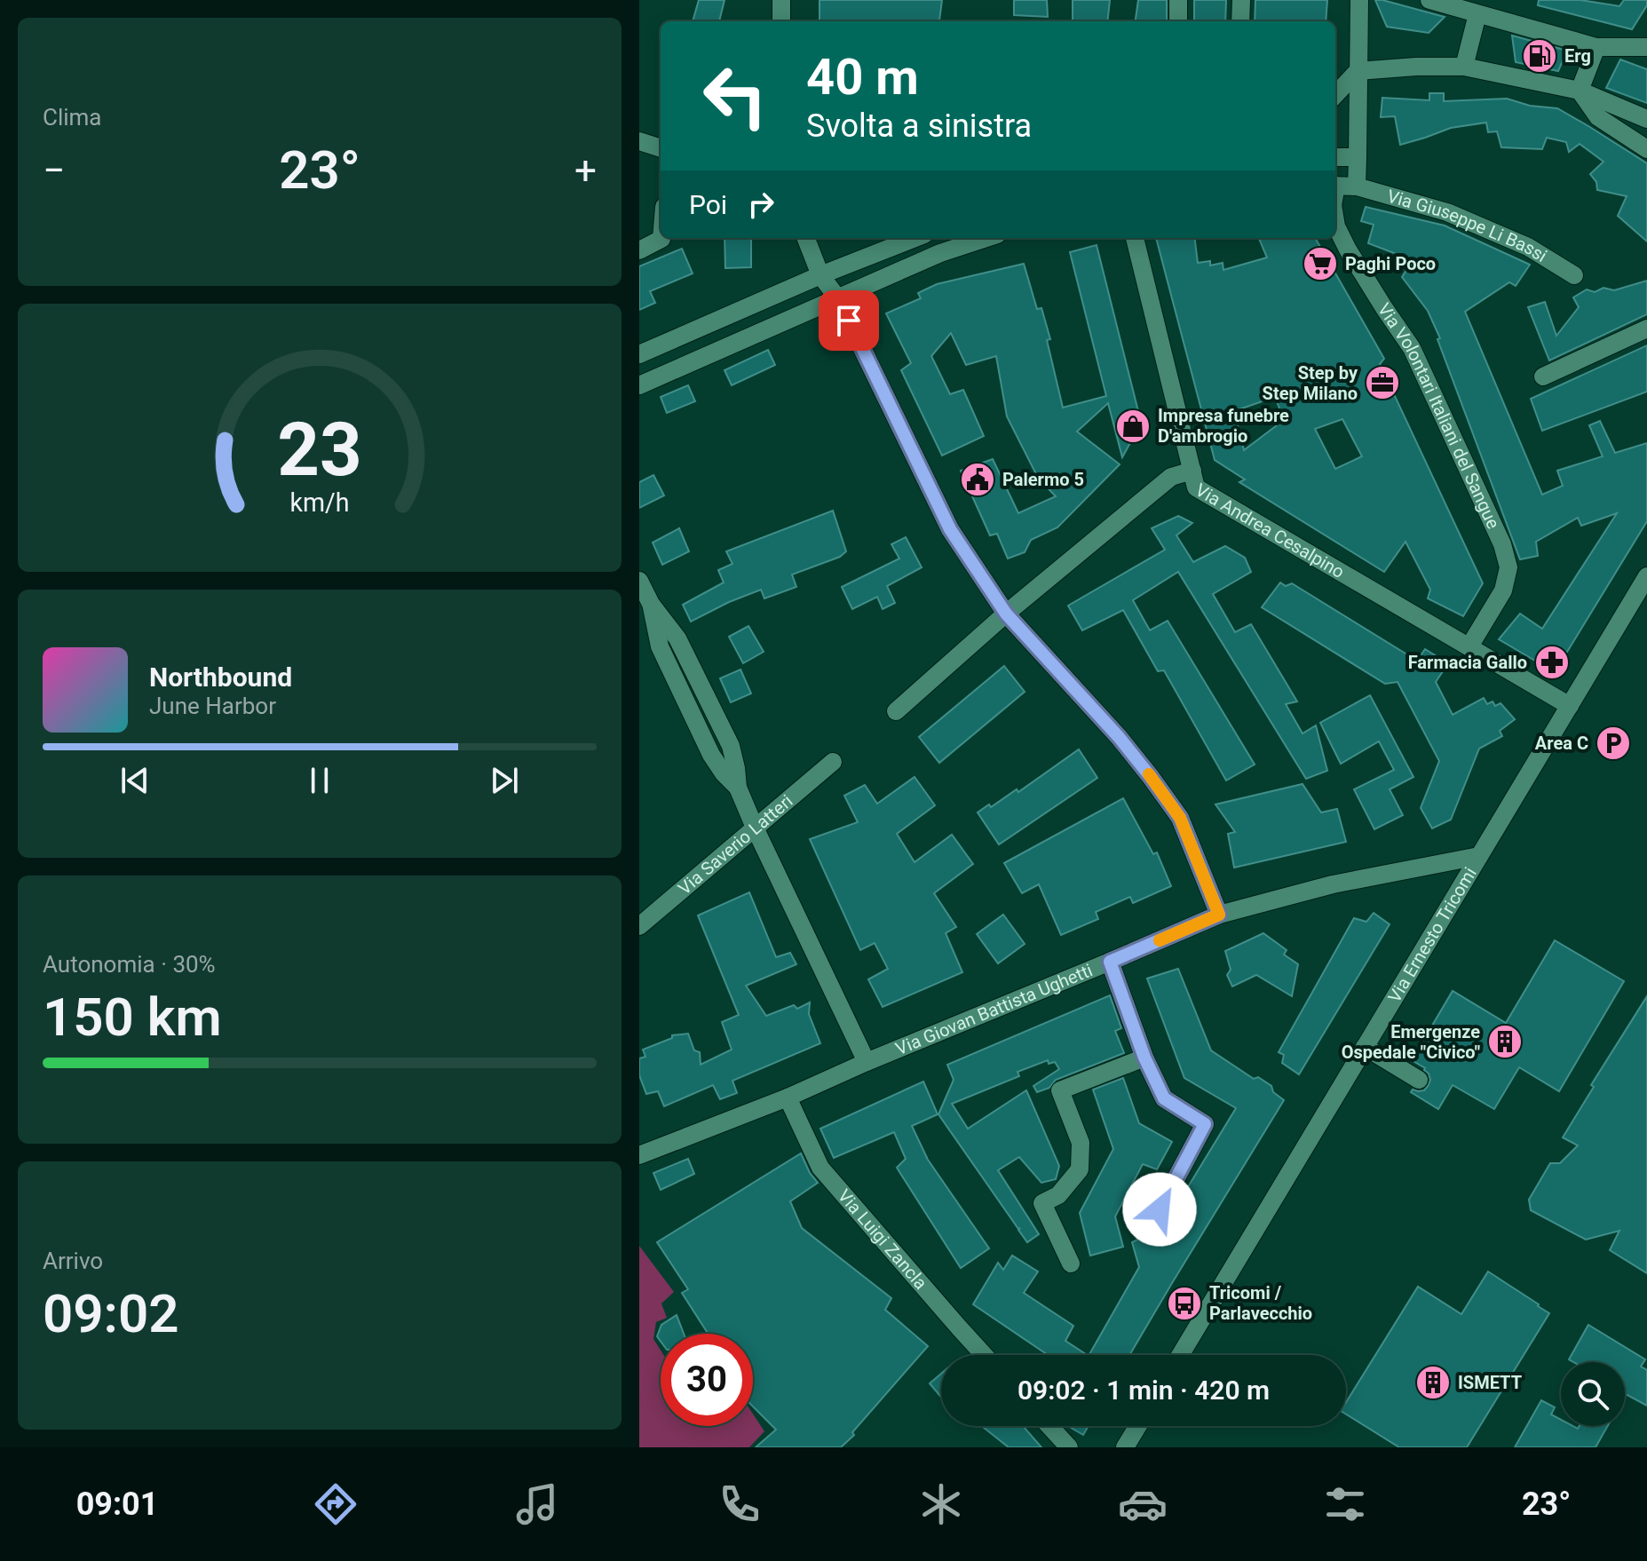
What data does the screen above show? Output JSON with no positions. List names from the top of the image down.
{
  "streets": {
    "street": [
      "Via Giuseppe Li Bassi",
      "Via Volontari Italiani del Sangue",
      "Via Andrea Cesalpino",
      "Via Saverio Latteri",
      "Via Ernesto Tricomi",
      "Via Giovan Battista Ughetti",
      "Via Luigi Zancla"
    ]
  },
  "crossings": [
    ["Via Volontari Italiani del Sangue", "Via Andrea Cesalpino"],
    ["Via Andrea Cesalpino", "Via Ernesto Tricomi"],
    ["Via Ernesto Tricomi", "Via Giovan Battista Ughetti"],
    ["Via Giovan Battista Ughetti", "Via Luigi Zancla"]
  ],
  "places": {
    "fuel station": ["Erg"],
    "supermarket": ["Paghi Poco"],
    "office": ["Step by Step Milano"],
    "shop": ["Impresa funebre D'ambrogio"],
    "public building": ["Palermo 5"],
    "pharmacy": ["Farmacia Gallo"],
    "parking": ["Area C"],
    "building": ["Emergenze Ospedale \"Civico\"", "ISMETT"],
    "bus stop": ["Tricomi / Parlavecchio"]
  },
  "page": {
    "tile": [
      "Clima",
      ["Autonomia · 30%", "150 km"],
      ["Arrivo", "09:02"]
    ],
    "turn": ["40 m", "Svolta a sinistra"],
    "heat": ["−", "23°", "+"],
    "then": "Poi",
    "song": ["Northbound", "June Harbor"],
    "limit": "30",
    "trip": "09:02 · 1 min · 420 m",
    "tabs": ["09:01", "23°"],
    "gauge": ["23", "km/h"]
  }
}
